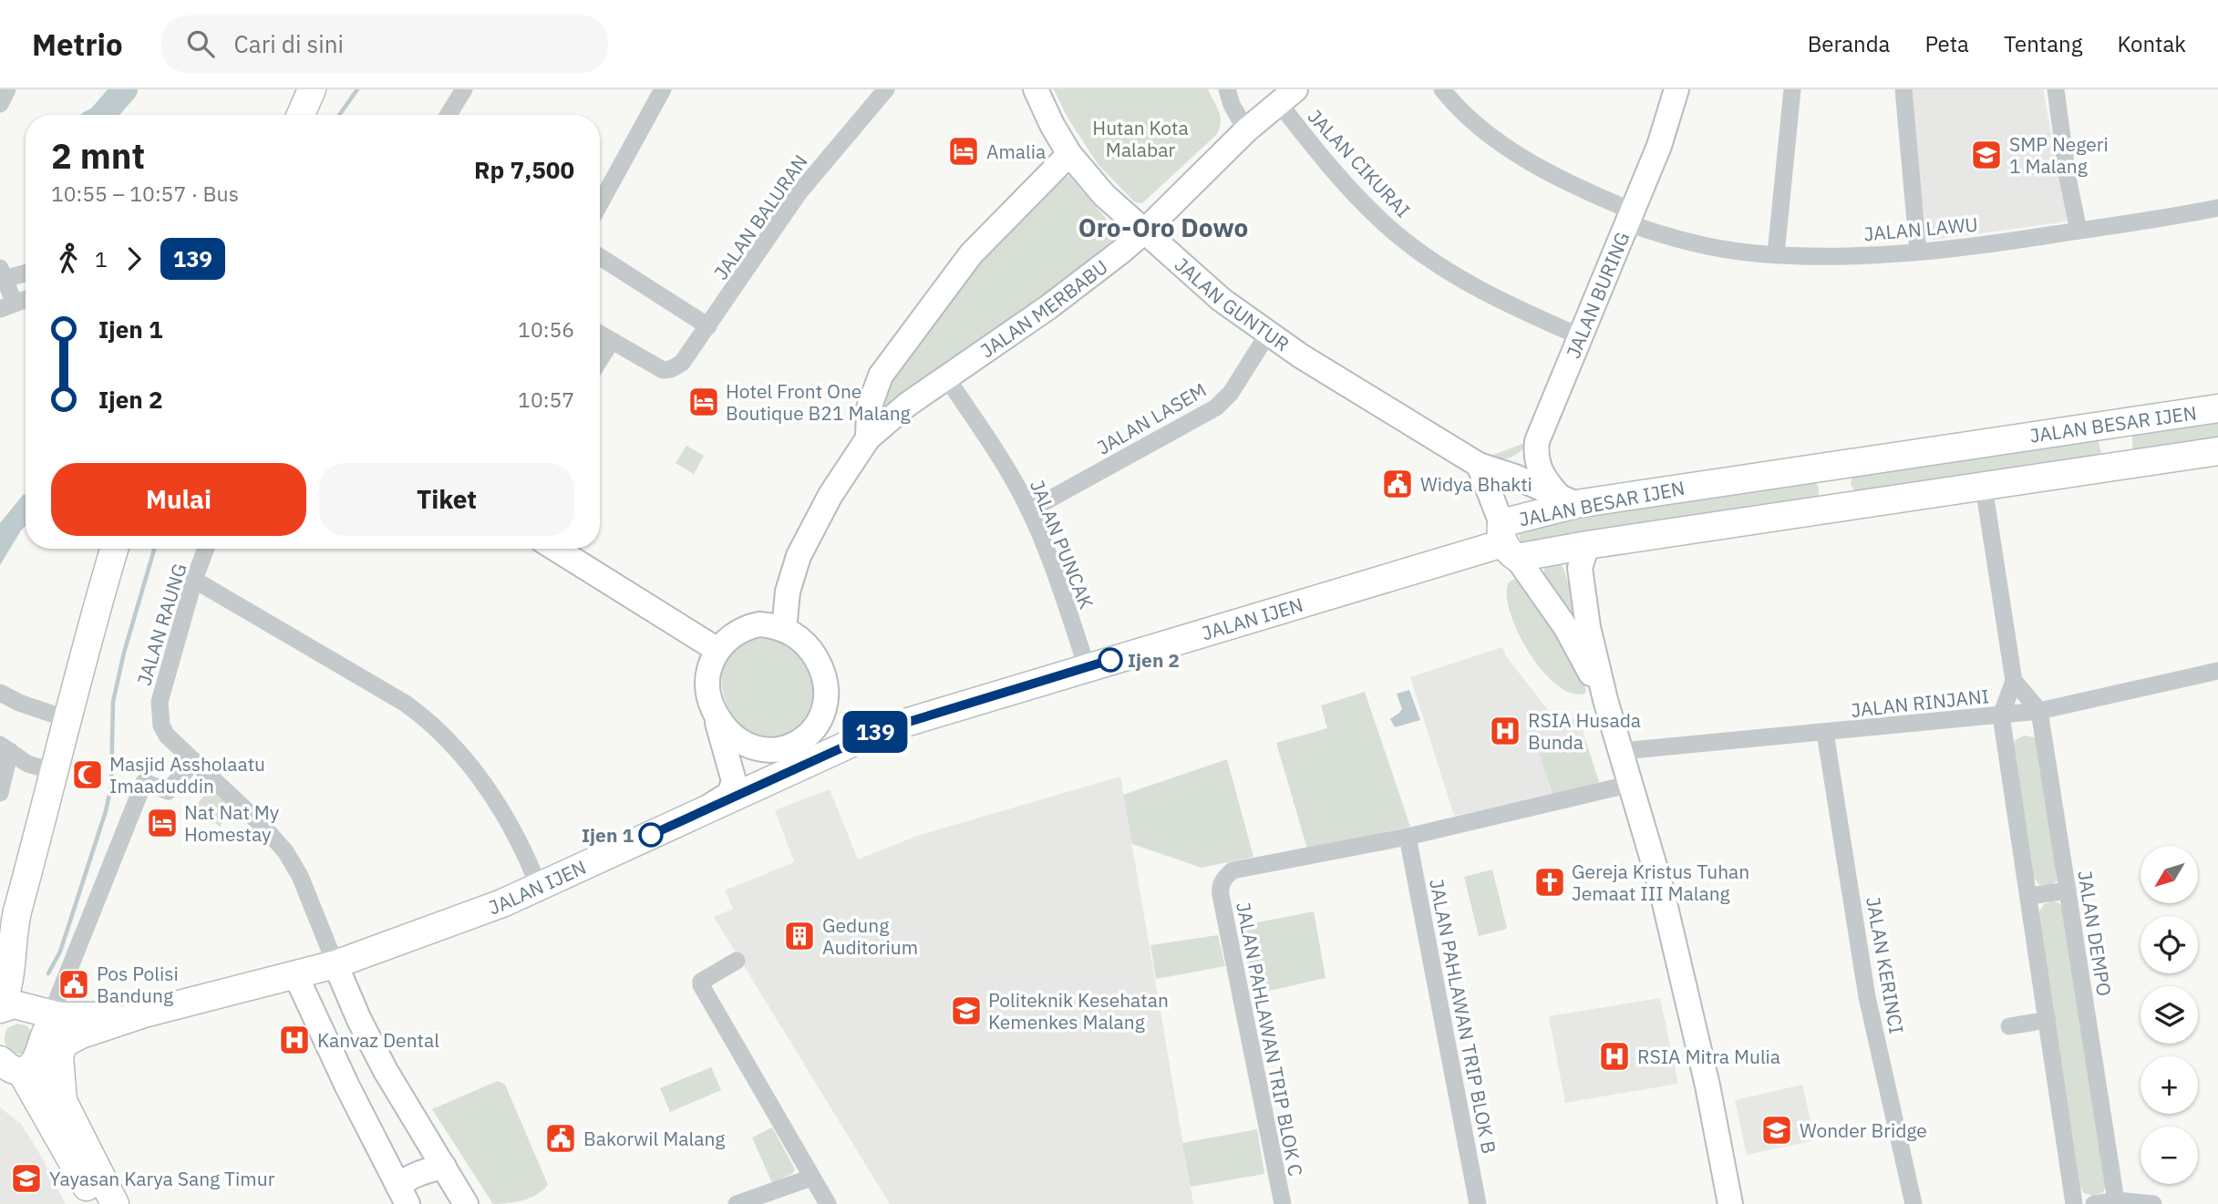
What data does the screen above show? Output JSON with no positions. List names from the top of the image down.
{
  "streets": {
    "main road": [
      "JALAN BURING",
      "JALAN GUNTUR",
      "JALAN MERBABU",
      "JALAN BESAR IJEN",
      "JALAN IJEN"
    ],
    "street": [
      "JALAN CIKURAI",
      "JALAN BALURAN",
      "JALAN LAWU",
      "JALAN LASEM",
      "JALAN PUNCAK",
      "JALAN RAUNG",
      "JALAN RINJANI",
      "JALAN DEMPO",
      "JALAN KERINCI",
      "JALAN PAHLAWAN TRIP BLOK B",
      "JALAN PAHLAWAN TRIP BLOK C"
    ]
  },
  "crossings": [
    ["JALAN CIKURAI", "JALAN BURING"],
    ["JALAN CIKURAI", "JALAN MERBABU"],
    ["JALAN LAWU", "JALAN BURING"],
    ["JALAN BURING", "JALAN GUNTUR"],
    ["JALAN BURING", "JALAN BESAR IJEN"],
    ["JALAN GUNTUR", "JALAN MERBABU"],
    ["JALAN GUNTUR", "JALAN LASEM"],
    ["JALAN GUNTUR", "JALAN BESAR IJEN"],
    ["JALAN MERBABU", "JALAN PUNCAK"],
    ["JALAN LASEM", "JALAN PUNCAK"],
    ["JALAN BESAR IJEN", "JALAN IJEN"],
    ["JALAN PUNCAK", "JALAN IJEN"],
    ["JALAN IJEN", "JALAN RAUNG"],
    ["JALAN RINJANI", "JALAN DEMPO"],
    ["JALAN RINJANI", "JALAN KERINCI"],
    ["JALAN PAHLAWAN TRIP BLOK B", "JALAN PAHLAWAN TRIP BLOK C"]
  ],
  "districts": ["Oro-Oro Dowo"],
  "parks": ["Hutan Kota Malabar"],
  "places": {
    "hotel": ["Amalia", "Hotel Front One Boutique B21 Malang", "Nat Nat My Homestay"],
    "school or university": [
      "SMP Negeri 1 Malang",
      "Politeknik Kesehatan Kemenkes Malang",
      "Wonder Bridge",
      "Yayasan Karya Sang Timur"
    ],
    "public building": ["Widya Bhakti", "Pos Polisi Bandung", "Bakorwil Malang"],
    "other": ["Ijen 2", "Ijen 1"],
    "hospital": ["RSIA Husada Bunda", "Kanvaz Dental", "RSIA Mitra Mulia"],
    "mosque": ["Masjid Assholaatu Imaaduddin"],
    "church": ["Gereja Kristus Tuhan Jemaat III Malang"],
    "building": ["Gedung Auditorium"]
  },
  "lines": ["bus line 139"],
  "north": "bottom left",
  "page": {
    "header": "Metrio",
    "search": "Cari di sini",
    "nav": [
      "Beranda",
      "Peta",
      "Tentang",
      "Kontak"
    ],
    "on_map": "139",
    "heading": ["2 mnt", "10:55 – 10:57 · Bus", "Rp 7,500"],
    "legs": ["1", "139"],
    "list": [
      {
        "name": "Ijen 1",
        "value": "10:56"
      },
      {
        "name": "Ijen 2",
        "value": "10:57"
      }
    ],
    "buttons": ["Mulai", "Tiket"],
    "map_buttons": ["+", "−"]
  }
}
